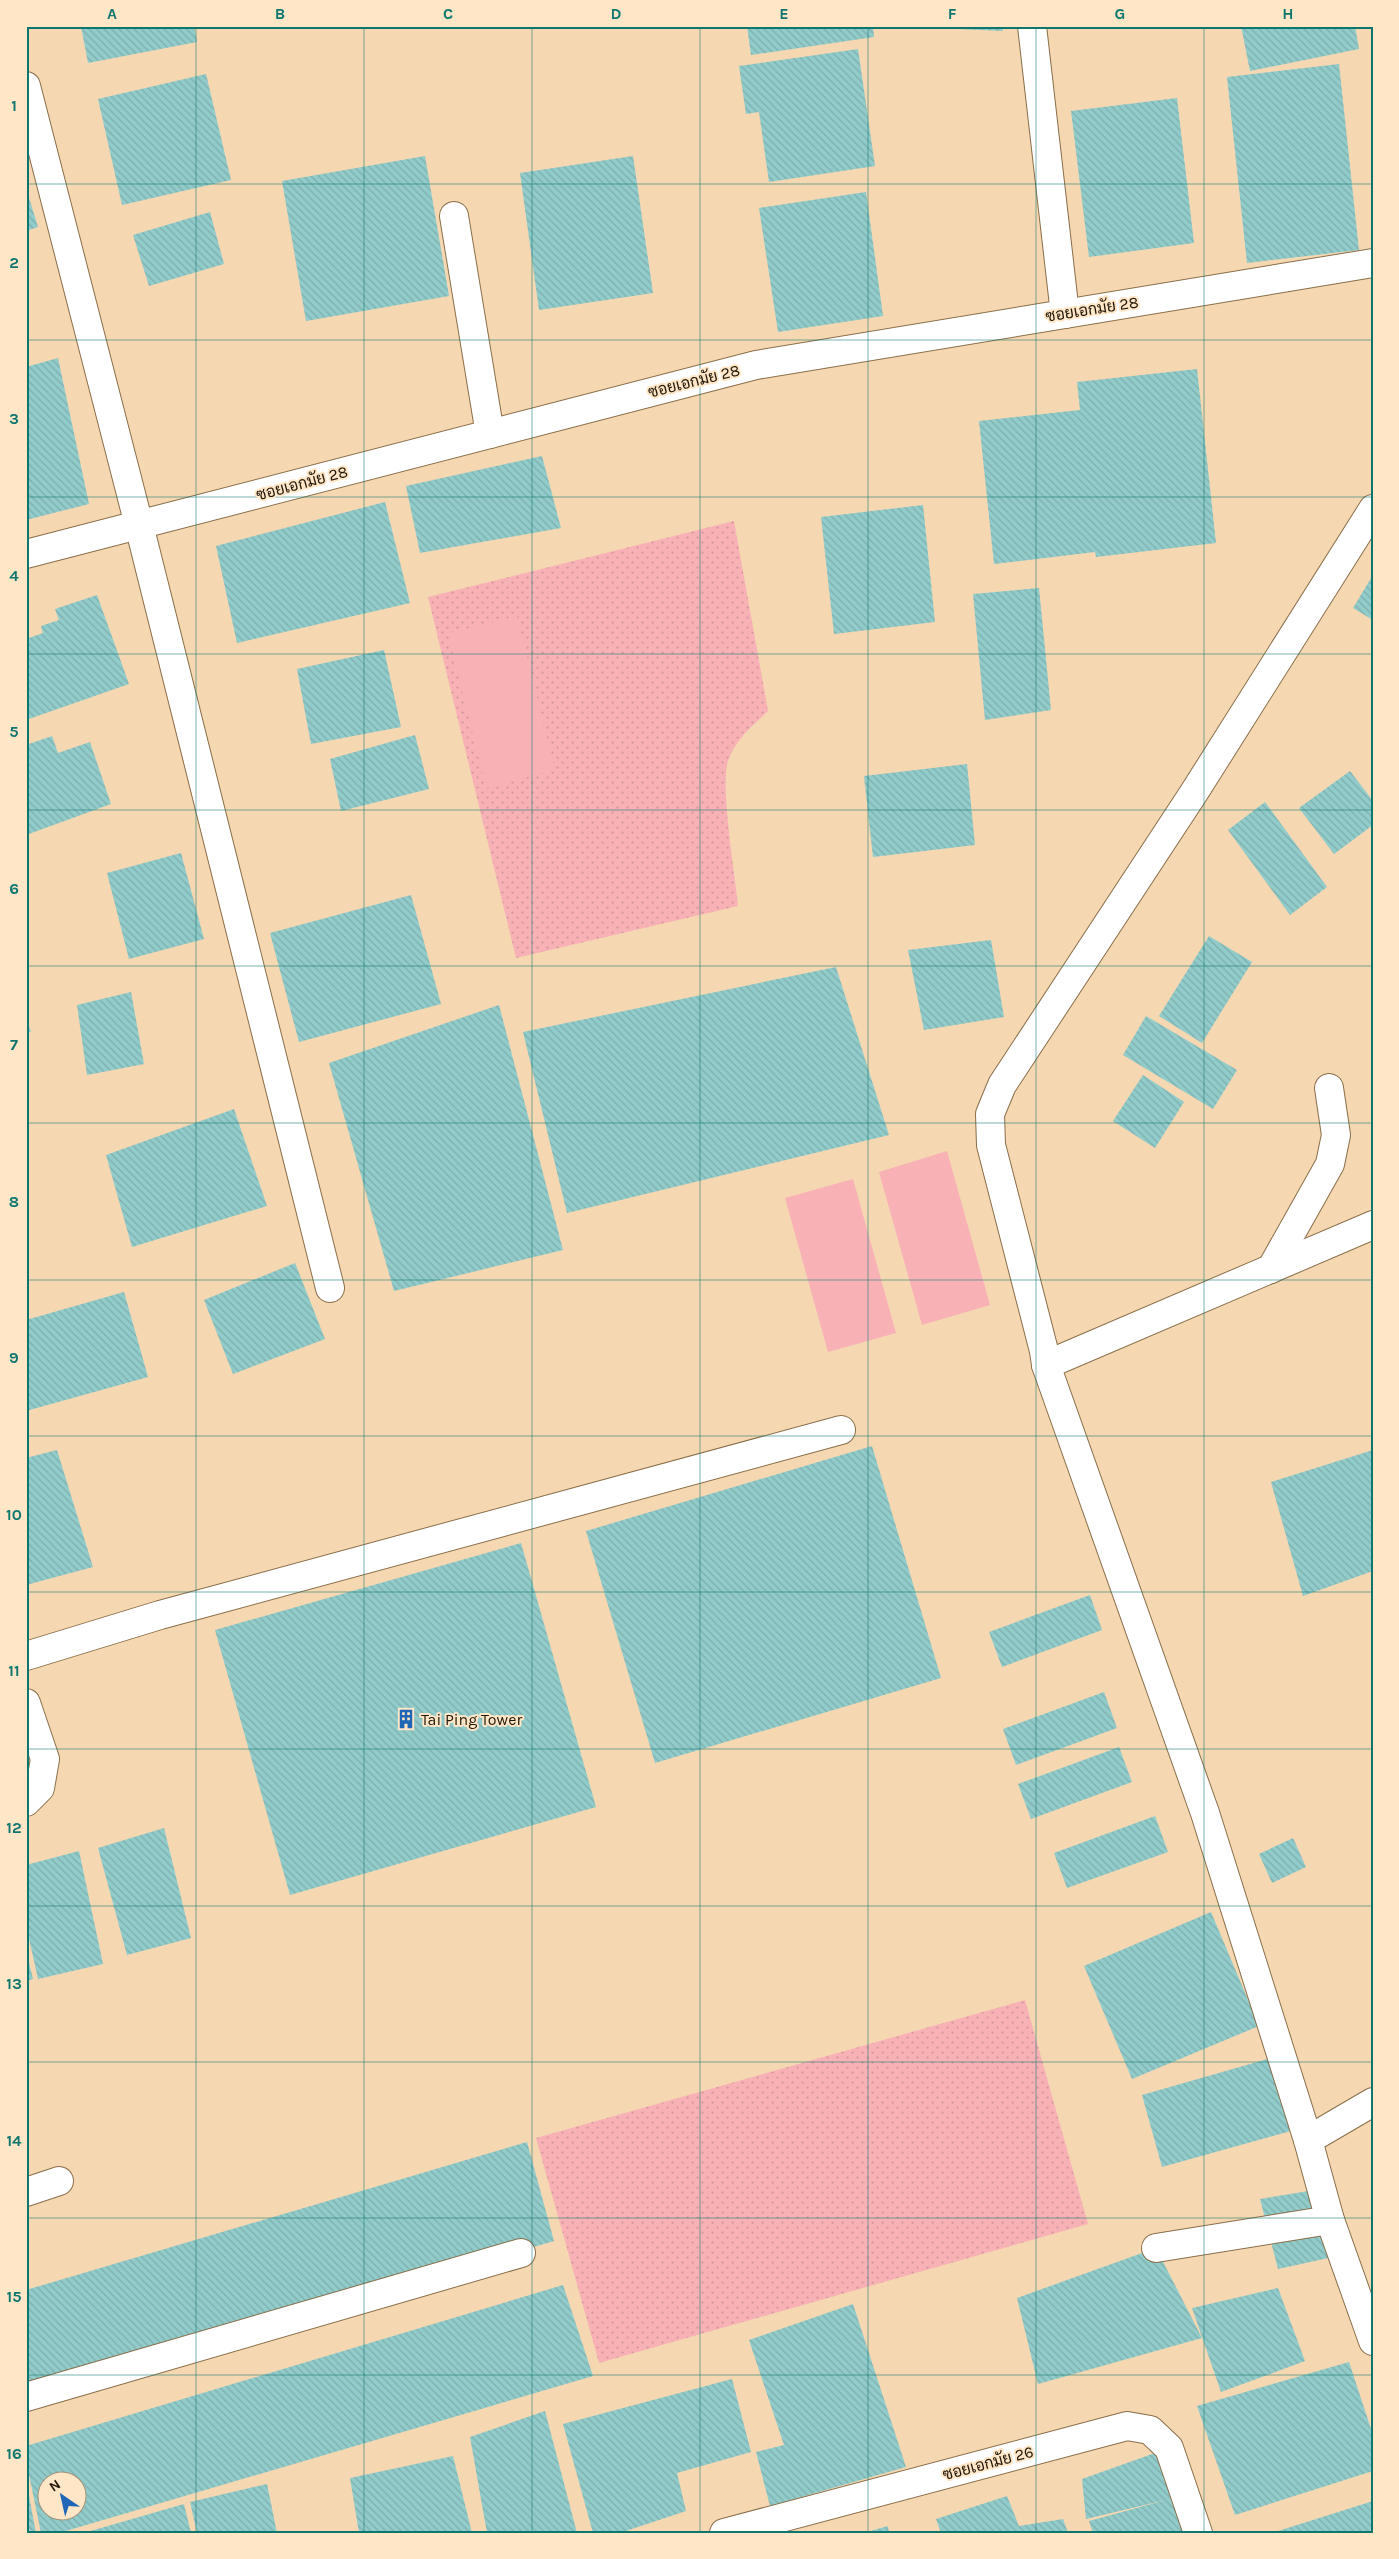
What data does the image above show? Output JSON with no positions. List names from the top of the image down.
{
  "streets": {
    "street": ["ซอยเอกมัย 28", "ซอยเอกมัย 26"]
  },
  "places": {
    "building": ["Tai Ping Tower"]
  },
  "north": "top left",
  "grid": {
    "columns": [
      "A",
      "B",
      "C",
      "D",
      "E",
      "F",
      "G",
      "H"
    ],
    "rows": [
      "1",
      "2",
      "3",
      "4",
      "5",
      "6",
      "7",
      "8",
      "9",
      "10",
      "11",
      "12",
      "13",
      "14",
      "15",
      "16"
    ]
  }
}
